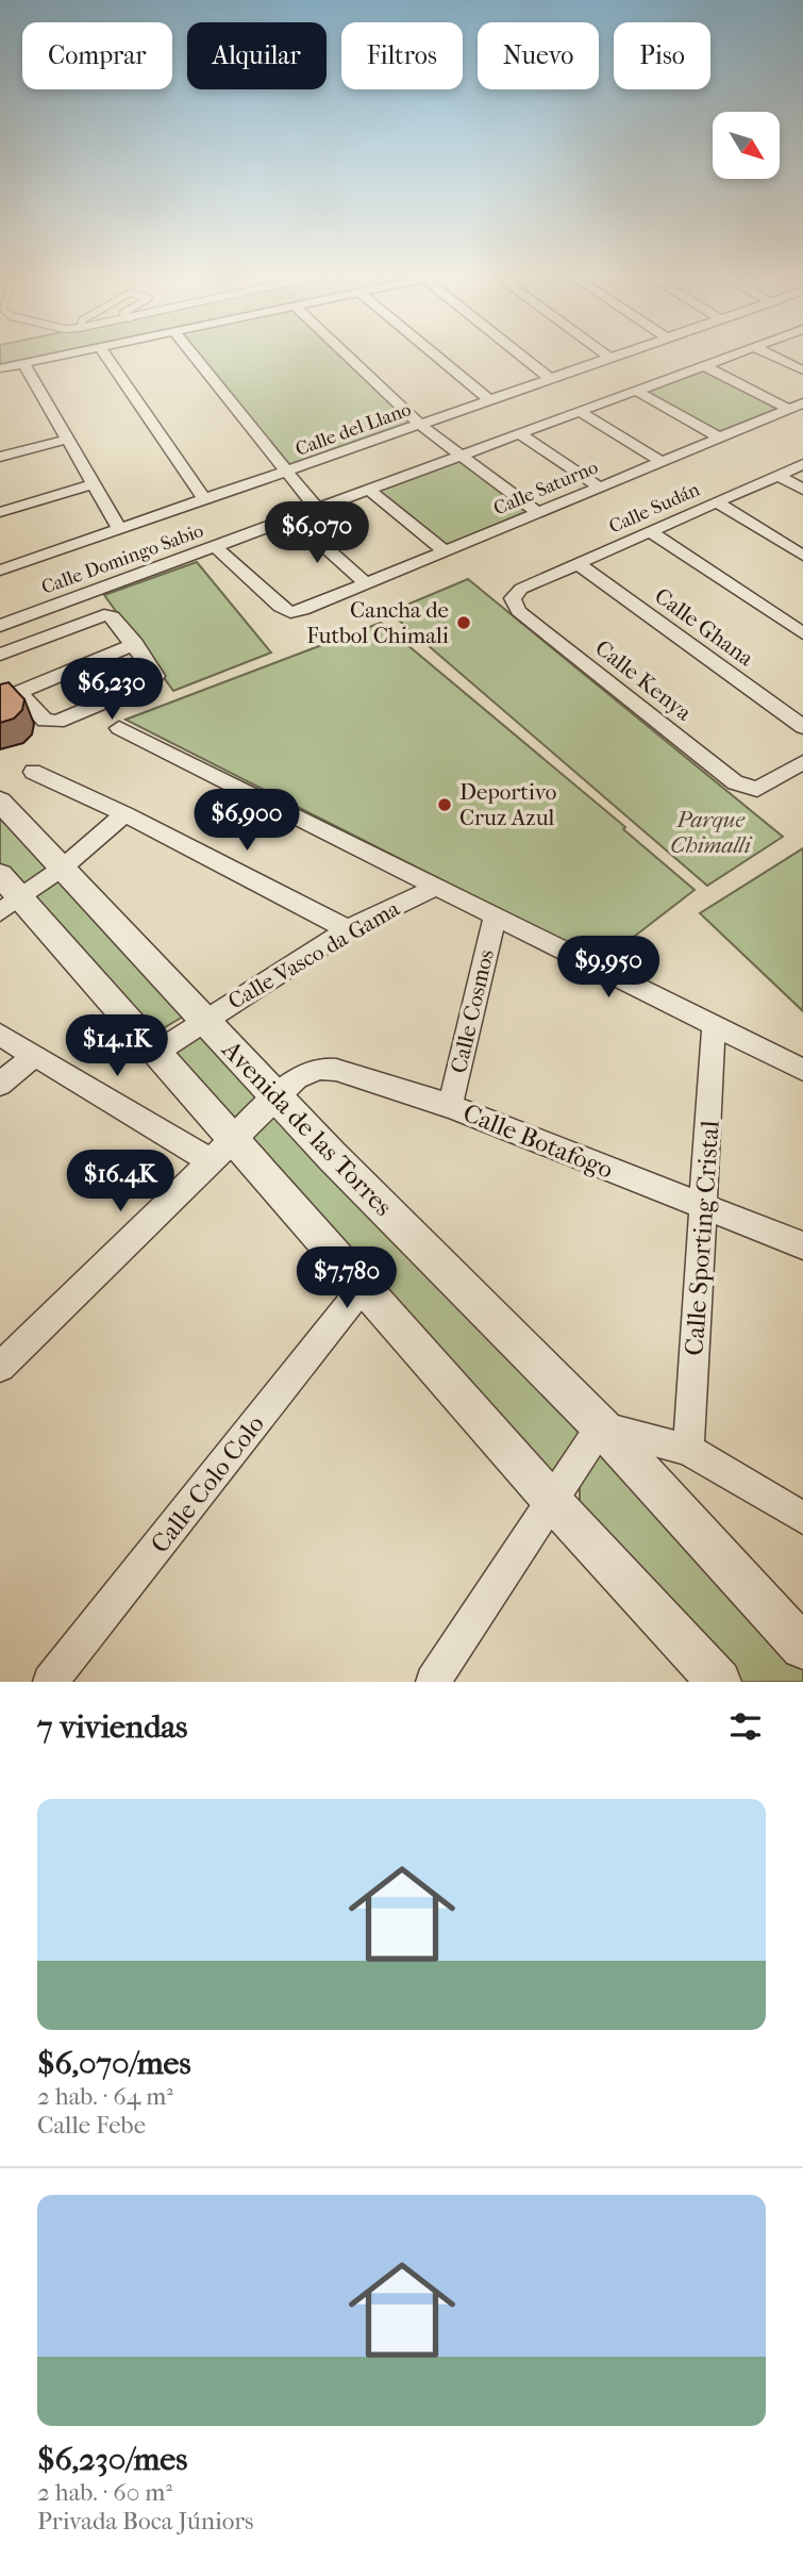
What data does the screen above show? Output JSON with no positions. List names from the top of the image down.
{
  "streets": {
    "street": [
      "Calle del Llano",
      "Calle Saturno",
      "Calle Sudán",
      "Calle Domingo Sabio",
      "Calle Ghana",
      "Calle Kenya",
      "Calle Vasco da Gama",
      "Calle Cosmos",
      "Avenida de las Torres",
      "Calle Botafogo",
      "Calle Sporting Cristal",
      "Calle Colo Colo"
    ]
  },
  "crossings": [
    ["Calle Saturno", "Calle Domingo Sabio"],
    ["Calle Sudán", "Calle Ghana"],
    ["Calle Sudán", "Calle Kenya"],
    ["Calle Vasco da Gama", "Avenida de las Torres"],
    ["Calle Cosmos", "Calle Botafogo"],
    ["Avenida de las Torres", "Calle Botafogo"],
    ["Calle Botafogo", "Calle Sporting Cristal"]
  ],
  "parks": ["Parque Chimalli"],
  "places": ["Cancha de Futbol Chimali", "Deportivo Cruz Azul"],
  "north": "bottom right",
  "page": {
    "chip": [
      "Comprar",
      "Alquilar",
      "Filtros",
      "Nuevo",
      "Piso"
    ],
    "price": [
      "$6,070",
      "$6,230",
      "$6,900",
      "$9,950",
      "$14.1K",
      "$16.4K",
      "$7,780"
    ],
    "heading": "7 viviendas",
    "list": [
      {
        "name": "$6,070/mes",
        "note": "2 hab. · 64 m² · Calle Febe"
      },
      {
        "name": "$6,230/mes",
        "note": "2 hab. · 60 m² · Privada Boca Júniors"
      }
    ]
  }
}
